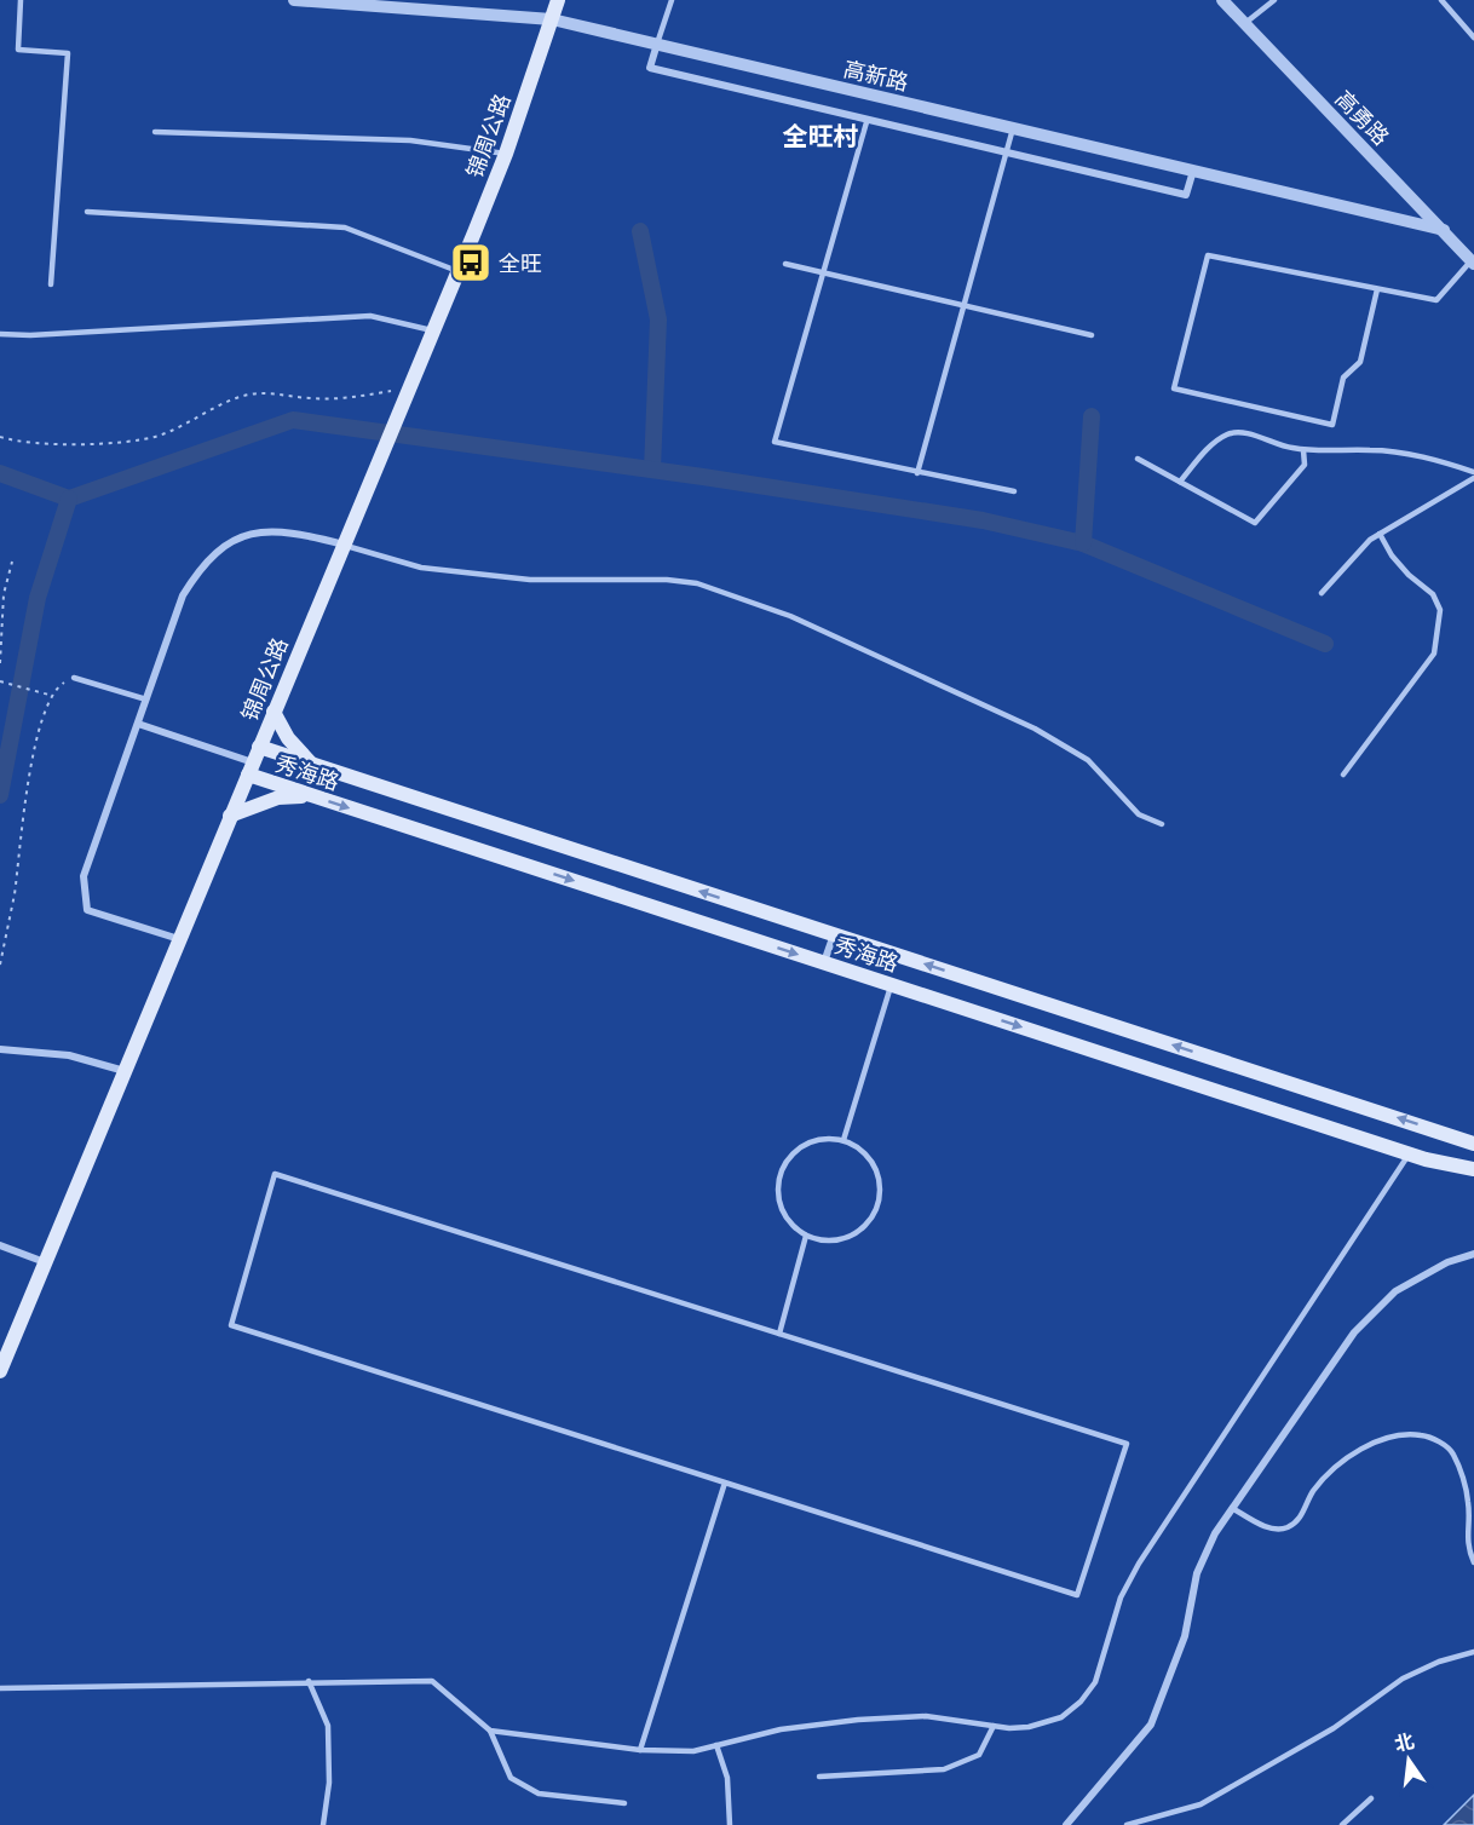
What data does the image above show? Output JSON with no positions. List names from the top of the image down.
{
  "streets": {
    "main road": ["锦周公路", "秀海路"],
    "street": ["高新路", "高勇路"]
  },
  "crossings": [
    ["高新路", "高勇路"],
    ["高新路", "锦周公路"],
    ["锦周公路", "秀海路"]
  ],
  "districts": ["全旺村"],
  "places": {
    "bus stop": ["全旺"]
  },
  "north": "top"
}
